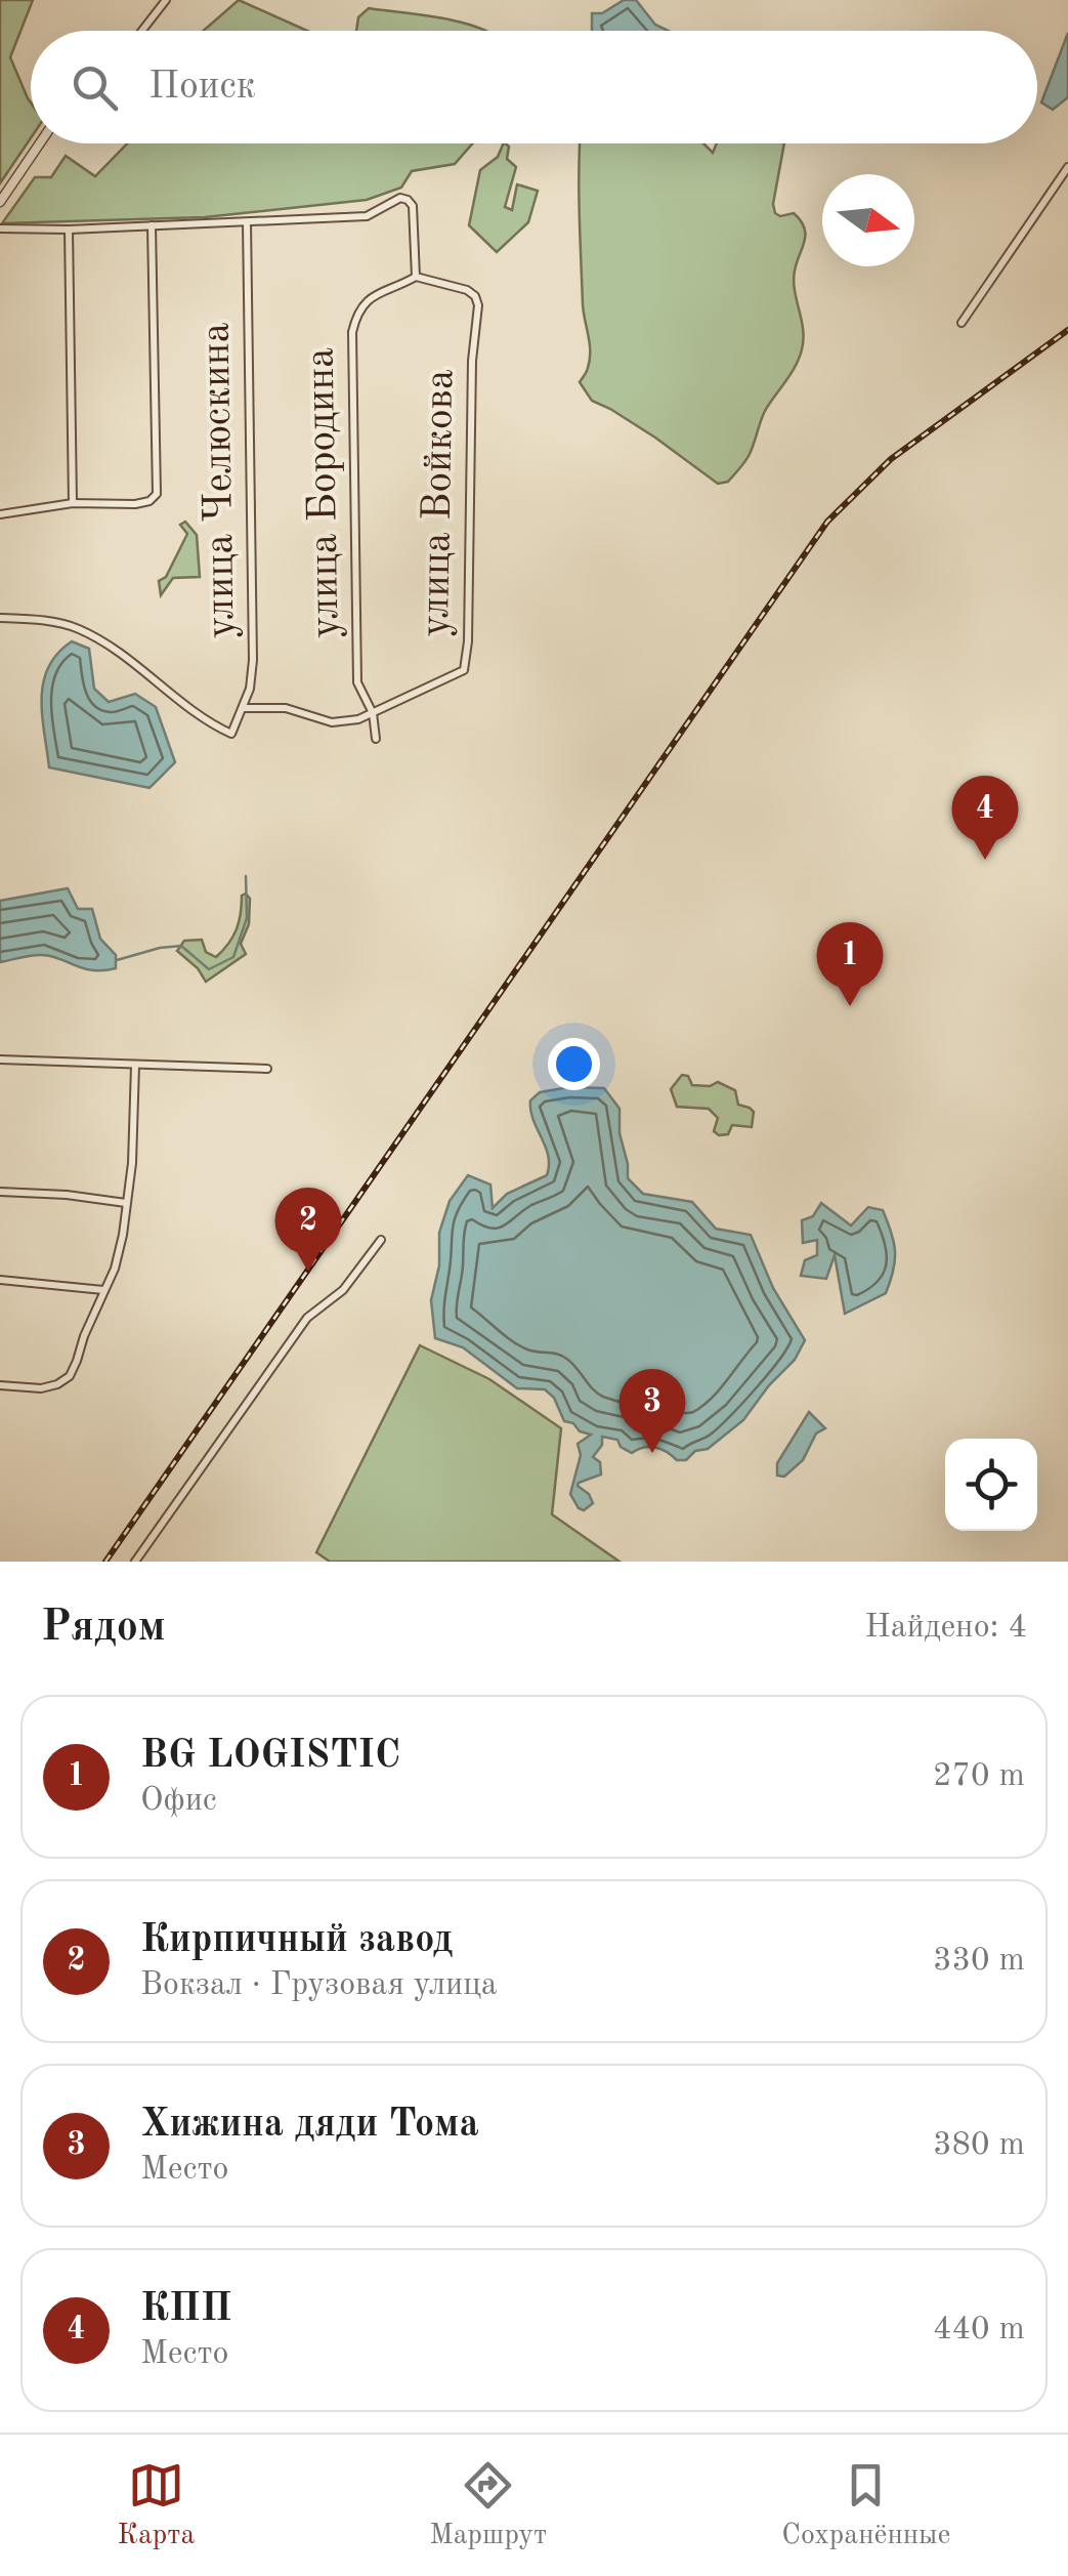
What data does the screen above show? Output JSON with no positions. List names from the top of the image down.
{
  "streets": {
    "street": ["улица Челюскина", "улица Бородина", "улица Войкова"]
  },
  "crossings": [
    ["улица Бородина", "улица Войкова"]
  ],
  "north": "right",
  "page": {
    "search": "Поиск",
    "pins": [
      "4",
      "1",
      "2",
      "3"
    ],
    "heading": ["Рядом", "Найдено: 4"],
    "list": [
      {
        "mark": "1",
        "name": "BG LOGISTIC",
        "note": "Офис",
        "value": "270 m"
      },
      {
        "mark": "2",
        "name": "Кирпичный завод",
        "note": "Вокзал · Грузовая улица",
        "value": "330 m"
      },
      {
        "mark": "3",
        "name": "Хижина дяди Тома",
        "note": "Место",
        "value": "380 m"
      },
      {
        "mark": "4",
        "name": "КПП",
        "note": "Место",
        "value": "440 m"
      }
    ],
    "nav": ["Карта", "Маршрут", "Сохранённые"]
  }
}
